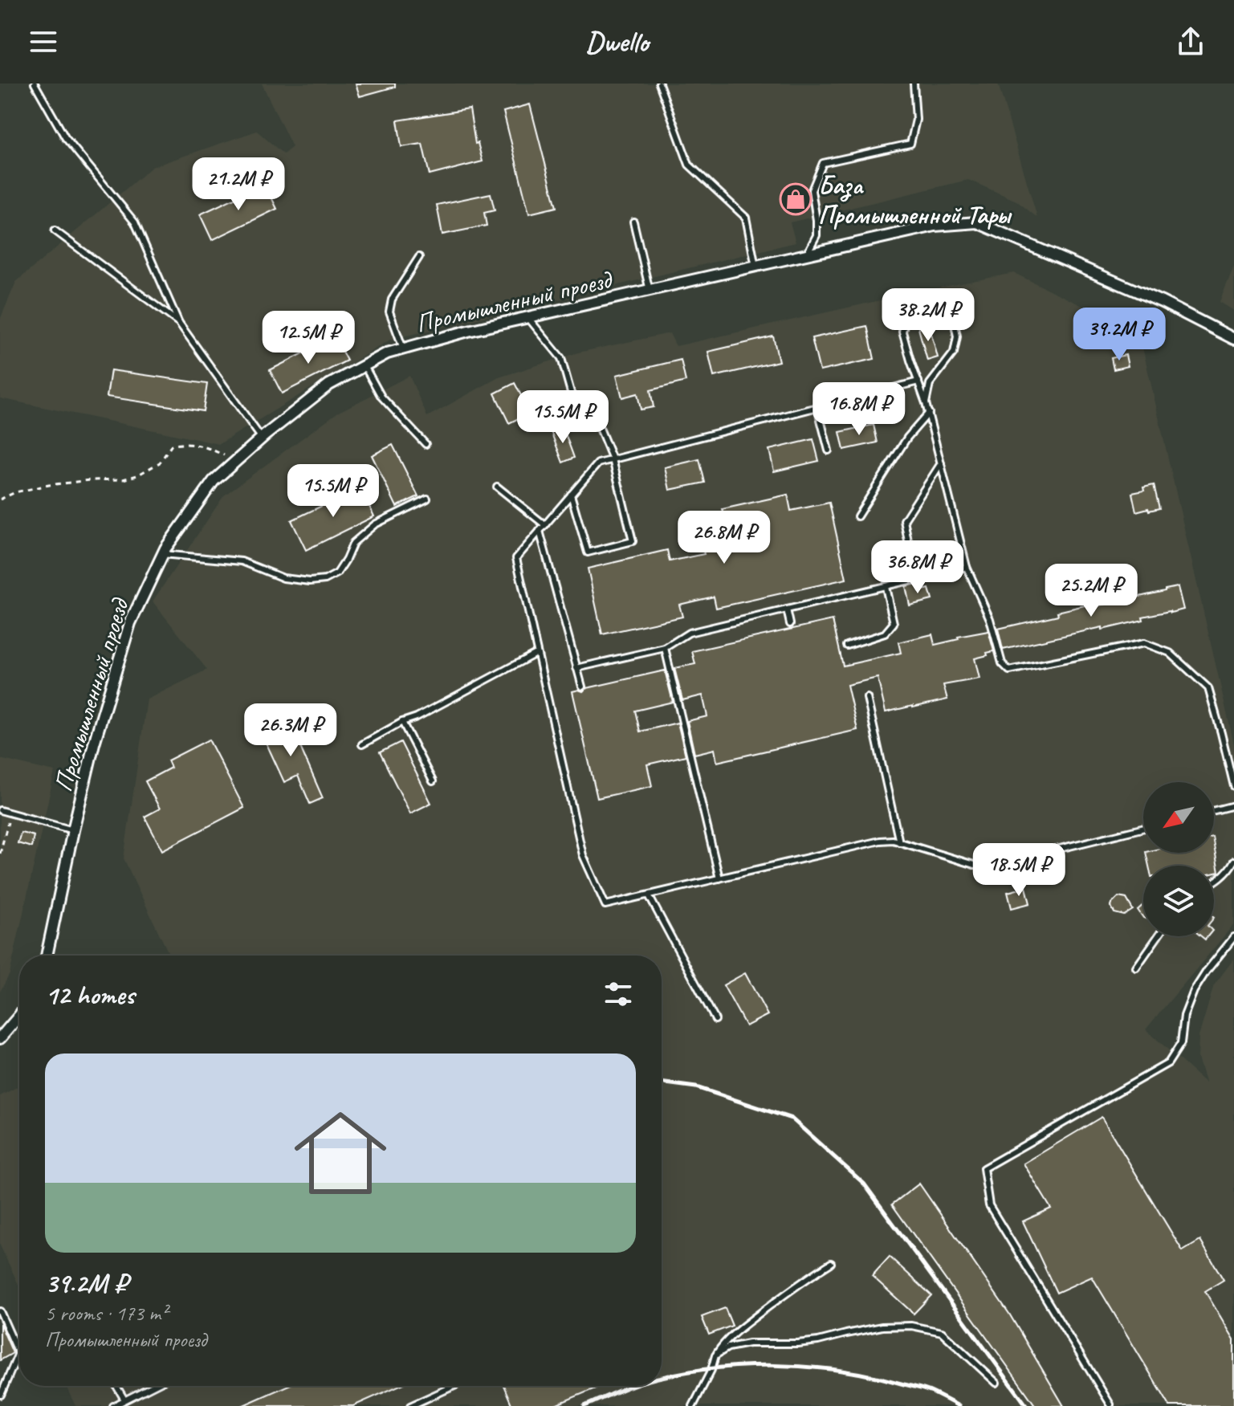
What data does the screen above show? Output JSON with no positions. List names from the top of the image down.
{
  "streets": {
    "street": ["Промышленный проезд"]
  },
  "places": {
    "shop": ["База Промышленной Тары"]
  },
  "north": "bottom left",
  "page": {
    "header": "Dwello",
    "price": [
      "21.2M ₽",
      "38.2M ₽",
      "39.2M ₽",
      "12.5M ₽",
      "16.8M ₽",
      "15.5M ₽",
      "15.5M ₽",
      "26.8M ₽",
      "36.8M ₽",
      "25.2M ₽",
      "26.3M ₽",
      "18.5M ₽"
    ],
    "heading": "12 homes",
    "list": [
      {
        "name": "39.2M ₽",
        "note": "5 rooms · 173 m² · Промышленный проезд"
      }
    ]
  }
}
